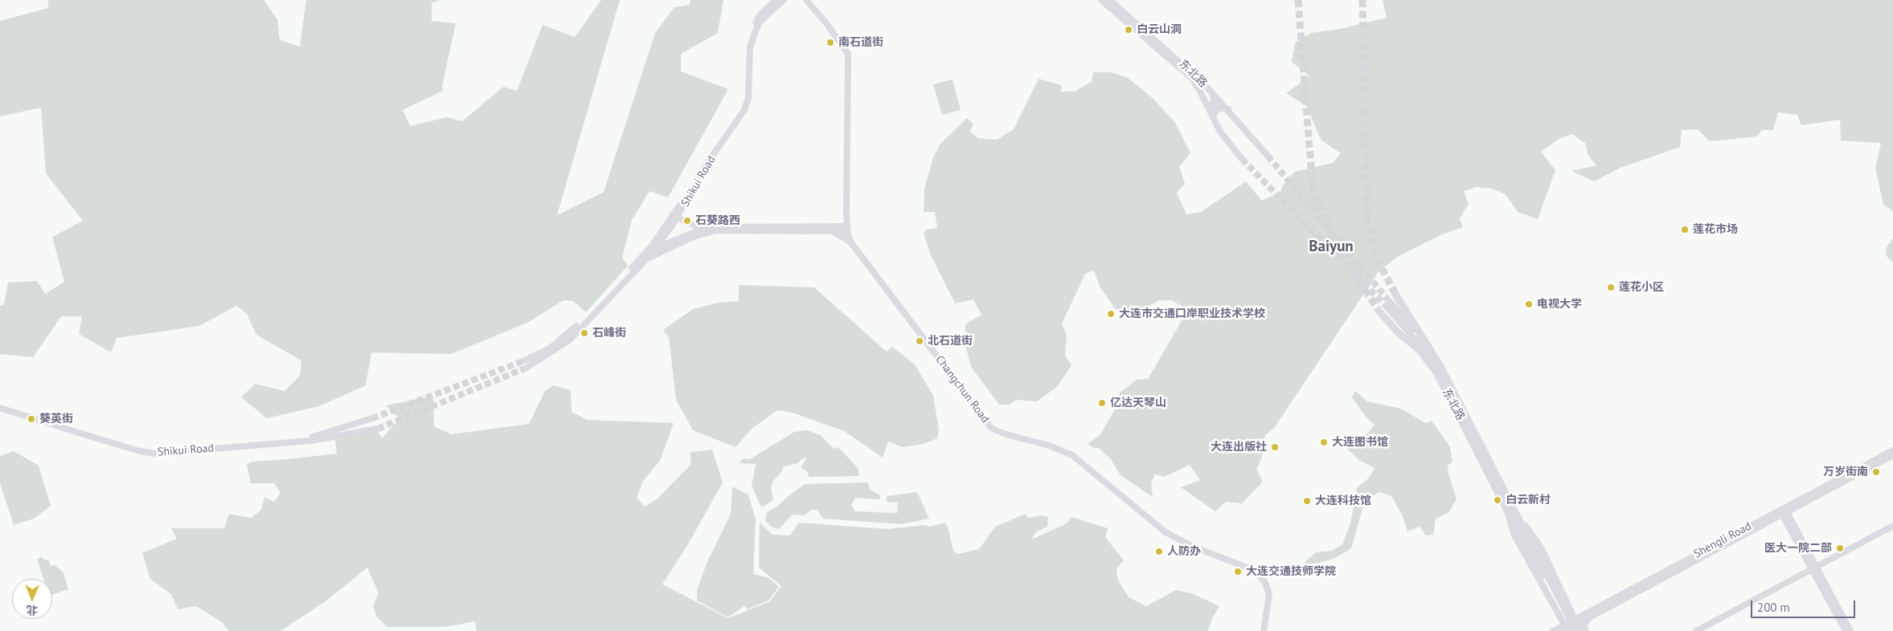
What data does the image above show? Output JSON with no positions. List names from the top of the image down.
{
  "streets": {
    "highway": ["东北路"],
    "main road": ["Shikui Road", "Changchun Road", "Shengli Road"]
  },
  "crossings": [
    ["东北路", "Shengli Road"]
  ],
  "districts": ["Baiyun"],
  "places": [
    "白云山洞",
    "南石道街",
    "石葵路西",
    "莲花市场",
    "莲花小区",
    "电视大学",
    "大连市交通口岸职业技术学校",
    "石峰街",
    "北石道街",
    "亿达天琴山",
    "葵英街",
    "大连图书馆",
    "大连出版社",
    "万岁街南",
    "白云新村",
    "大连科技馆",
    "医大一院二部",
    "人防办",
    "大连交通技师学院"
  ],
  "scale_bar": "200 m",
  "north": "bottom"
}
